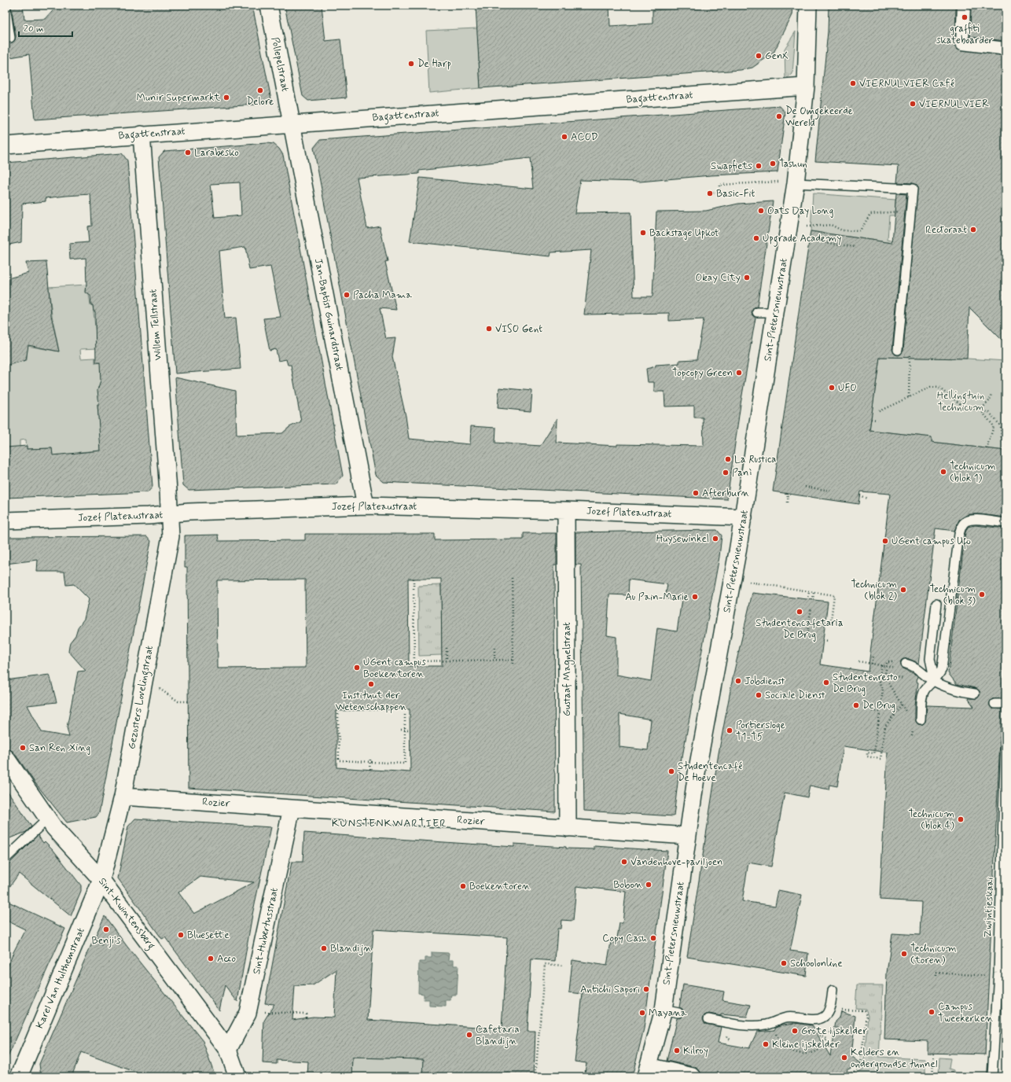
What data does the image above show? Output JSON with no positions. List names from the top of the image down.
{
  "streets": {
    "street": [
      "Pollepelstraat",
      "Bagattenstraat",
      "Sint-Pietersnieuwstraat",
      "Jan-Baptist Guinardstraat",
      "Willem Tellstraat",
      "Jozef Plateaustraat",
      "Gustaaf Magnelstraat",
      "Gezusters Lovelingstraat",
      "Rozier",
      "Sint-Kwintensberg",
      "Sint-Hubertusstraat",
      "Karel Van Hulthemstraat"
    ],
    "lane": ["Zwijntjeskaai"]
  },
  "crossings": [
    ["Pollepelstraat", "Bagattenstraat"],
    ["Pollepelstraat", "Jan-Baptist Guinardstraat"],
    ["Bagattenstraat", "Sint-Pietersnieuwstraat"],
    ["Bagattenstraat", "Jan-Baptist Guinardstraat"],
    ["Bagattenstraat", "Willem Tellstraat"],
    ["Sint-Pietersnieuwstraat", "Jozef Plateaustraat"],
    ["Sint-Pietersnieuwstraat", "Rozier"],
    ["Jan-Baptist Guinardstraat", "Jozef Plateaustraat"],
    ["Willem Tellstraat", "Jozef Plateaustraat"],
    ["Willem Tellstraat", "Gezusters Lovelingstraat"],
    ["Jozef Plateaustraat", "Gustaaf Magnelstraat"],
    ["Jozef Plateaustraat", "Gezusters Lovelingstraat"],
    ["Gustaaf Magnelstraat", "Rozier"],
    ["Gezusters Lovelingstraat", "Rozier"],
    ["Gezusters Lovelingstraat", "Sint-Kwintensberg"],
    ["Gezusters Lovelingstraat", "Karel Van Hulthemstraat"],
    ["Rozier", "Sint-Hubertusstraat"],
    ["Sint-Kwintensberg", "Sint-Hubertusstraat"],
    ["Sint-Kwintensberg", "Karel Van Hulthemstraat"]
  ],
  "districts": ["KUNSTENKWARTIER"],
  "parks": ["Hellingtuin Technicum"],
  "places": [
    "graffiti skateboarder",
    "GenX",
    "De Harp",
    "VIERNULVIER Café",
    "Delore",
    "Munir Supermarkt",
    "VIERNULVIER",
    "De Omgekeerde Wereld",
    "ACOD",
    "Larabesko",
    "Tashun",
    "Swapfiets",
    "Basic-Fit",
    "Oats Day Long",
    "Rectoraat",
    "Backstage Upkot",
    "Upgrade Academy",
    "Okay City",
    "Pacha Mama",
    "VISO Gent",
    "Topcopy Green",
    "UFO",
    "La Rustica",
    "Technicum (blok 1)",
    "Panì",
    "Afterburn",
    "Huysewinkel",
    "UGent campus Ufo",
    "Technicum (blok 2)",
    "Technicum (blok 3)",
    "Au Pain-Marie",
    "Studentencafetaria De Brug",
    "UGent campus Boekentoren",
    "Jobdienst",
    "Studentenresto De Brug",
    "Instituut der Wetenschappen",
    "Sociale Dienst",
    "De Brug",
    "Portiersloge T1-T5",
    "San Ren Xing",
    "Studentencafé De Hoeve",
    "Technicum (blok 4)",
    "Vandenhove-paviljoen",
    "Bobon",
    "Boekentoren",
    "Benji's",
    "Bluesette",
    "Copy Cash",
    "Blandijn",
    "Technicum (toren)",
    "Acco",
    "Schoolonline",
    "Antichi Sapori",
    "Campus Tweekerken",
    "Mayana",
    "Grote ijskelder",
    "Cafetaria Blandijn",
    "Kleine ijskelder",
    "Kilroy",
    "Kelders en ondergrondse tunnel"
  ],
  "scale_bar": "20 m"
}
